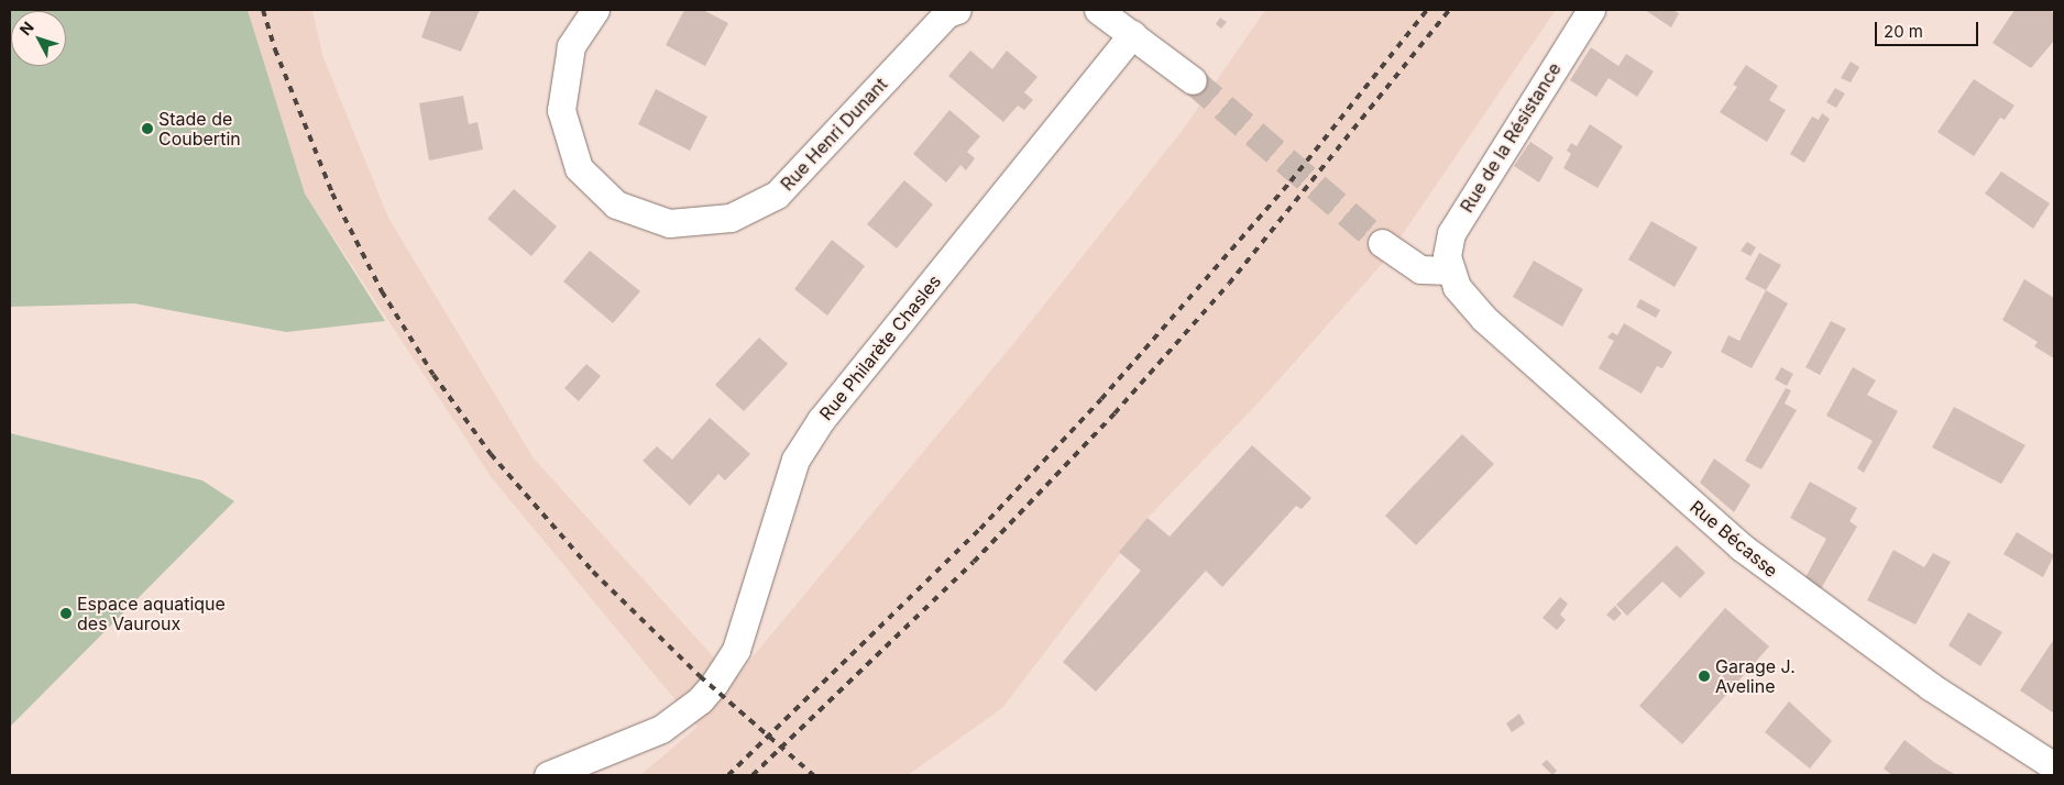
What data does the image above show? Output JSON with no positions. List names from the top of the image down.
{
  "streets": {
    "street": [
      "Rue Henri Dunant",
      "Rue de la Résistance",
      "Rue Philarète Chasles",
      "Rue Bécasse"
    ]
  },
  "crossings": [
    ["Rue de la Résistance", "Rue Bécasse"]
  ],
  "places": ["Stade de Coubertin", "Espace aquatique des Vauroux", "Garage J. Aveline"],
  "scale_bar": "20 m",
  "north": "top left"
}
